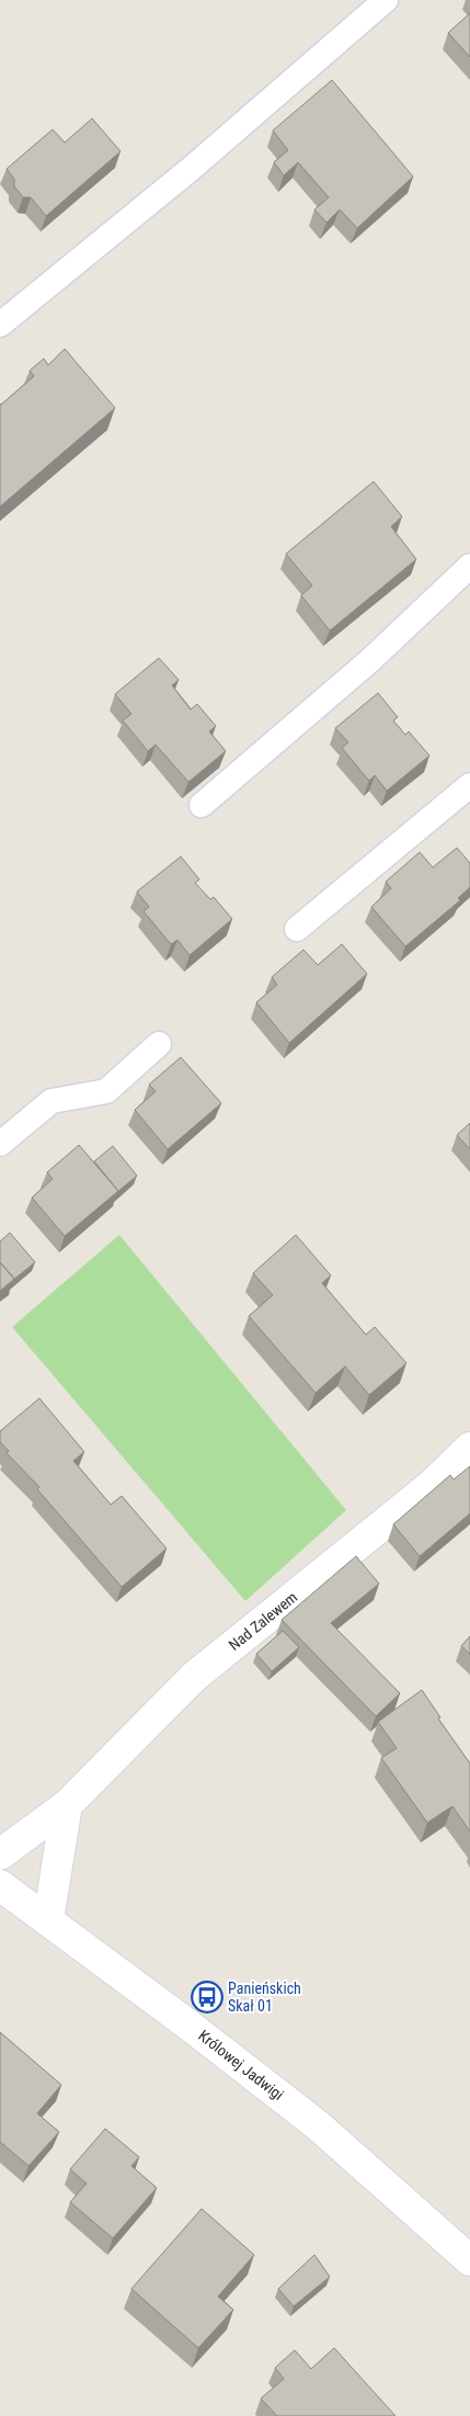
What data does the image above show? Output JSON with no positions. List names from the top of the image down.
{
  "streets": {
    "street": ["Nad Zalewem", "Królowej Jadwigi"]
  },
  "places": {
    "bus stop": ["Panieńskich Skał 01"]
  }
}
